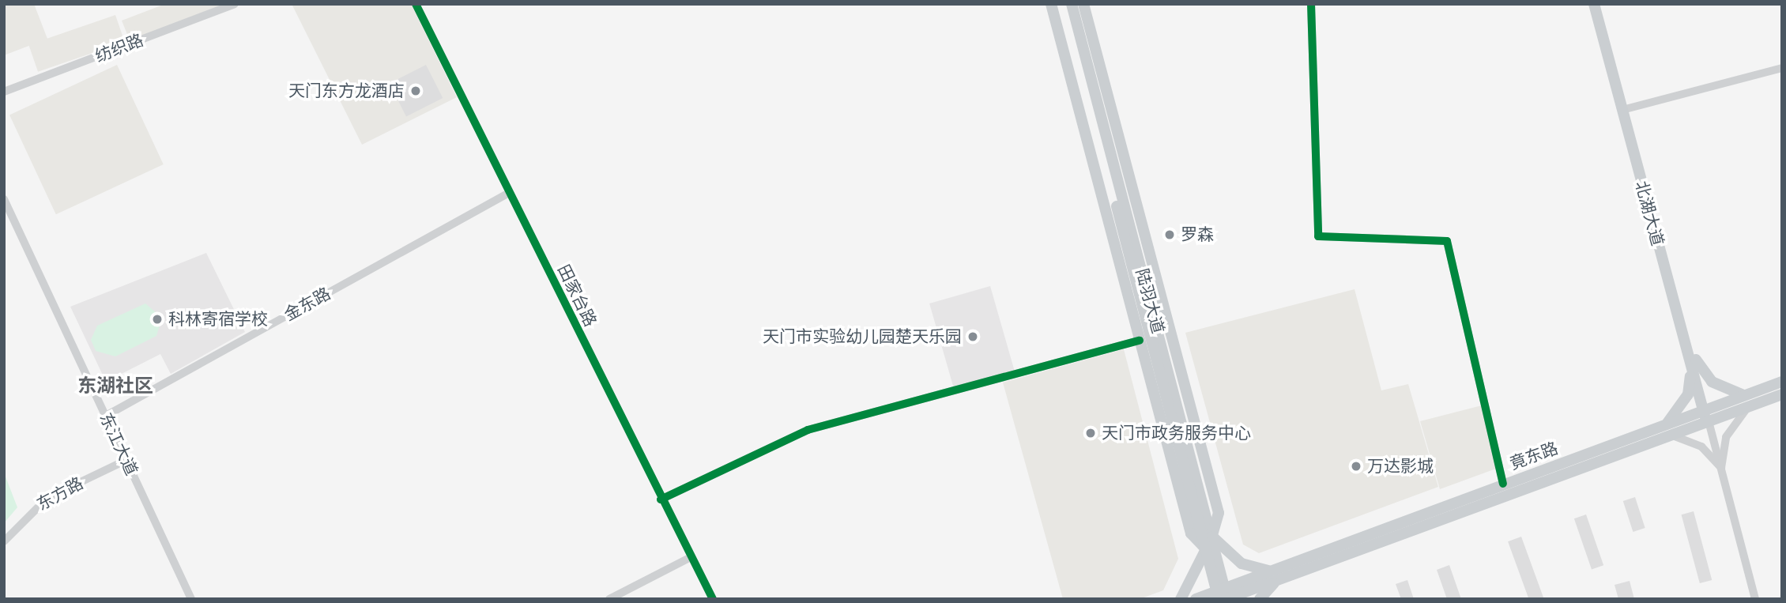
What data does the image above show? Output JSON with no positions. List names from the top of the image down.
{
  "streets": {
    "main road": ["北湖大道", "陆羽大道", "竟东路"],
    "street": [
      "纺织路",
      "田家台路",
      "金东路",
      "东江大道",
      "东方路"
    ]
  },
  "crossings": [
    ["北湖大道", "竟东路"],
    ["田家台路", "金东路"],
    ["陆羽大道", "竟东路"],
    ["金东路", "东江大道"],
    ["东江大道", "东方路"]
  ],
  "districts": ["东湖社区"],
  "places": [
    "天门东方龙酒店",
    "罗森",
    "科林寄宿学校",
    "天门市实验幼儿园楚天乐园",
    "天门市政务服务中心",
    "万达影城"
  ]
}
